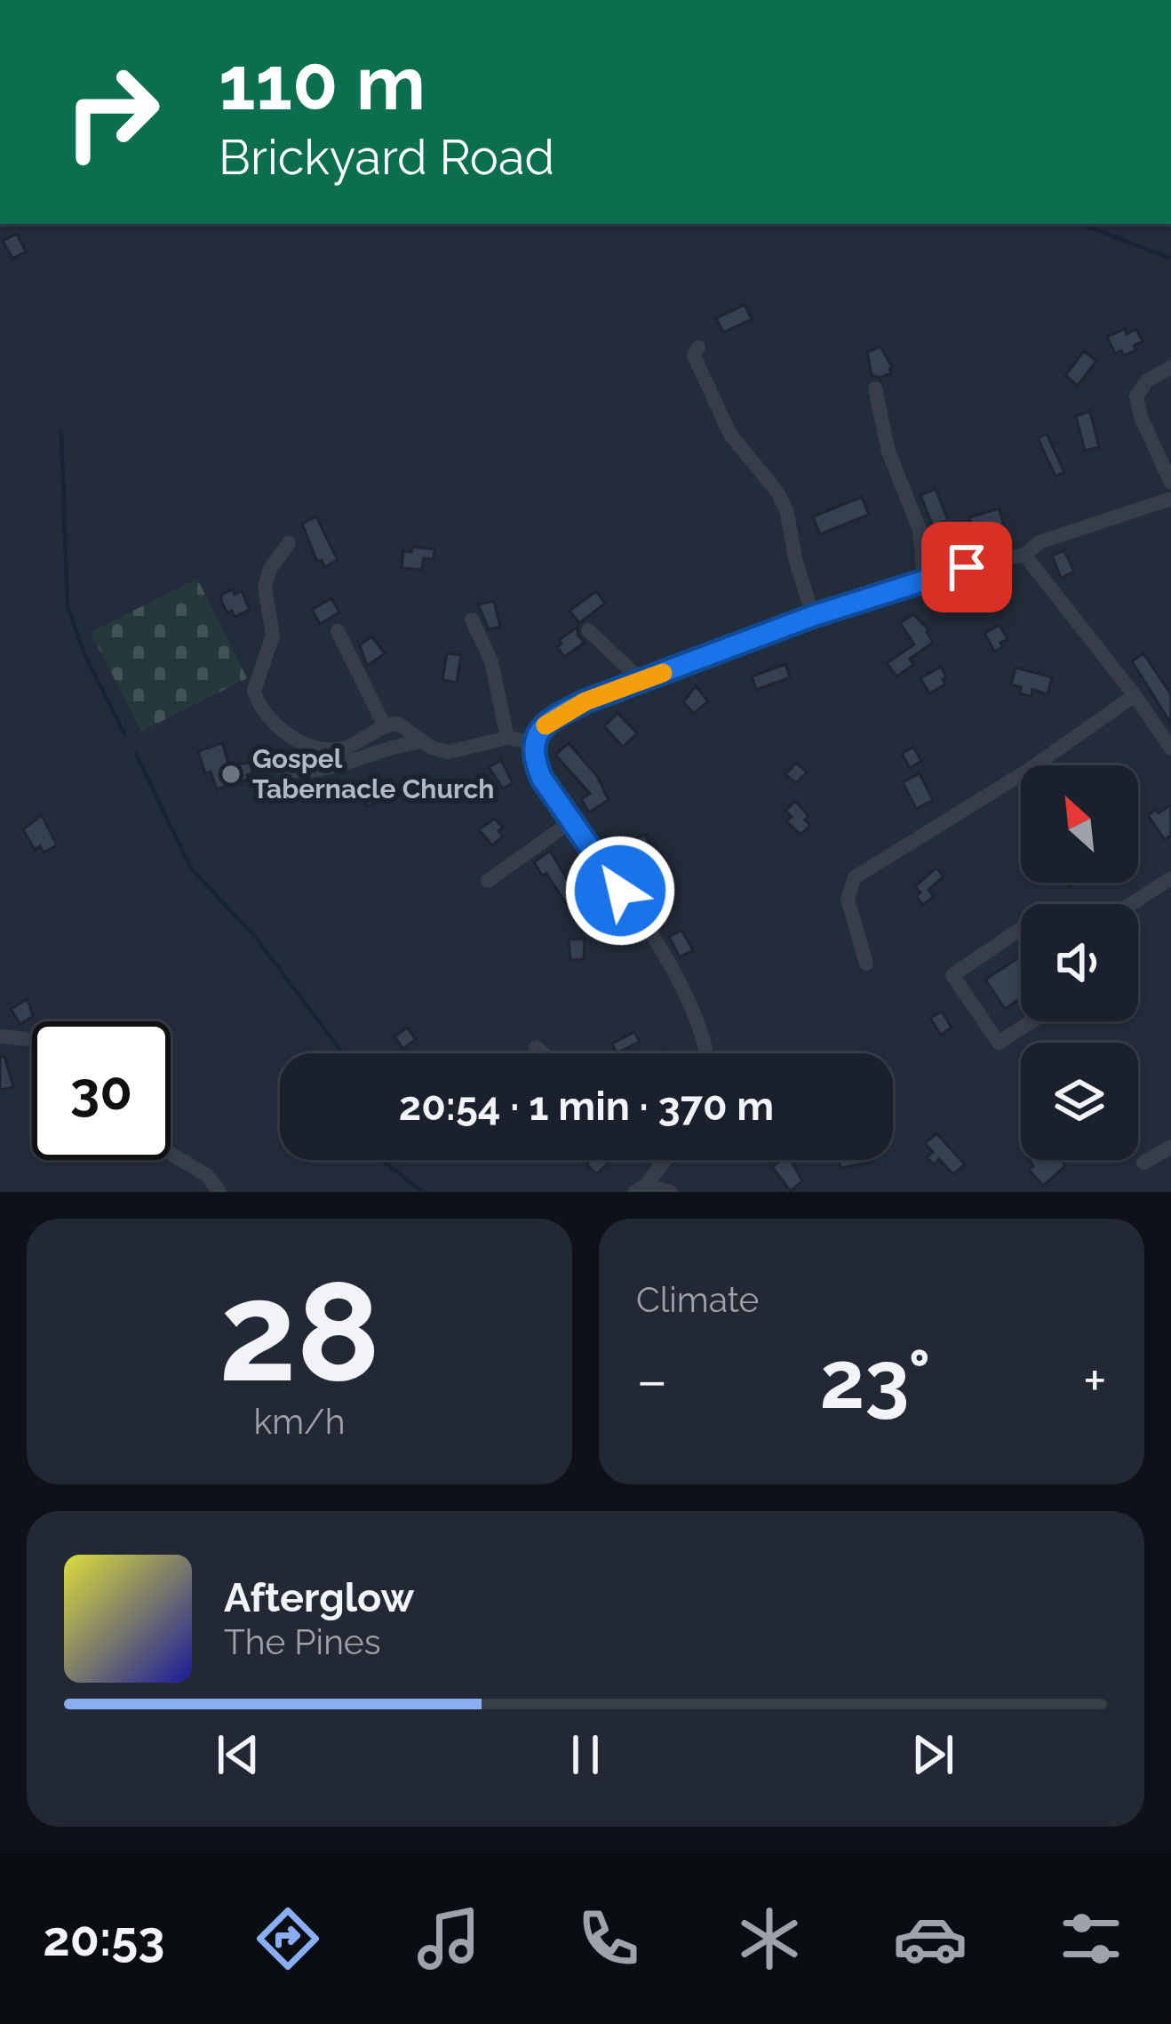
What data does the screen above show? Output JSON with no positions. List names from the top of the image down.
{
  "places": ["Gospel Tabernacle Church"],
  "north": "top left",
  "page": {
    "turn": ["110 m", "Brickyard Road"],
    "limit": "30",
    "trip": "20:54 · 1 min · 370 m",
    "tile": [
      ["28", "km/h"],
      "Climate"
    ],
    "heat": ["−", "23°", "+"],
    "song": ["Afterglow", "The Pines"],
    "tabs": "20:53"
  }
}
